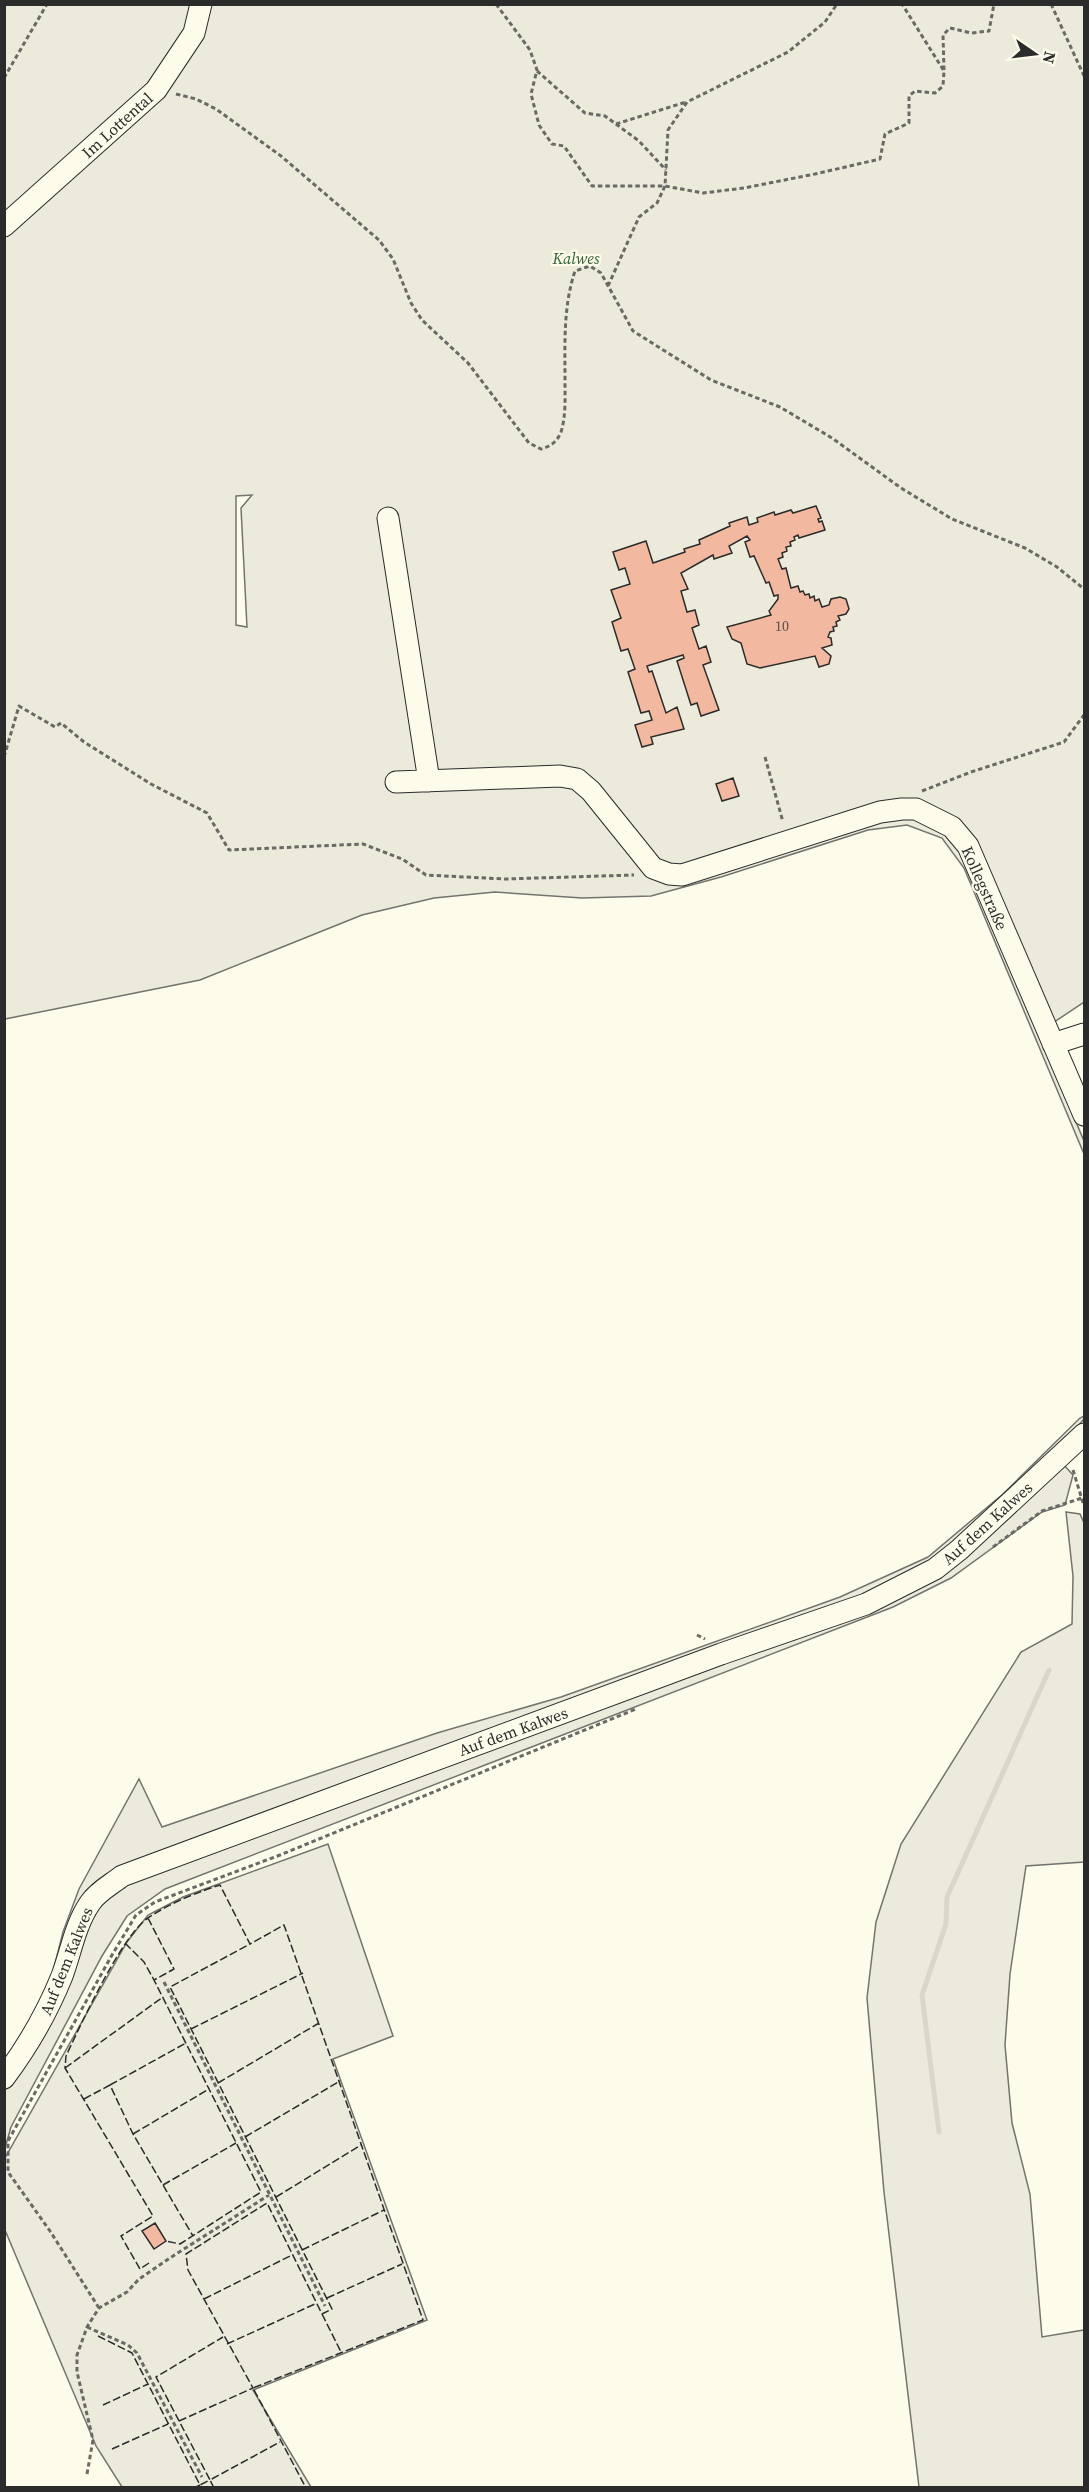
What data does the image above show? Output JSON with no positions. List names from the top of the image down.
{
  "streets": {
    "street": ["Im Lottental", "Kollegstraße", "Auf dem Kalwes"]
  },
  "parks": ["Kalwes"],
  "house_numbers": ["10"],
  "north": "right"
}
